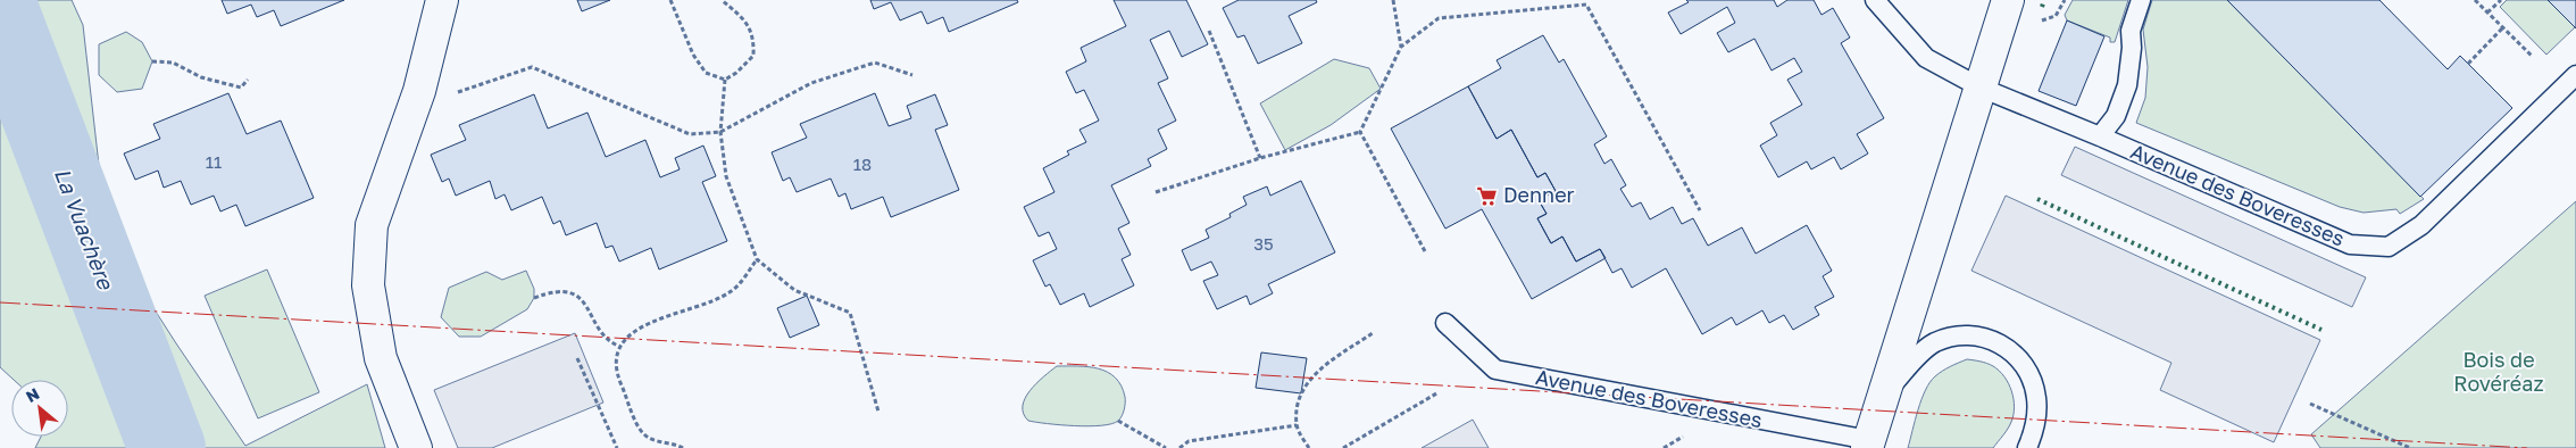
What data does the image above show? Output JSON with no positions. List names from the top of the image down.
{
  "streets": {
    "street": ["Avenue des Boveresses"]
  },
  "water": ["La Vuachère"],
  "parks": ["Bois de Rovéréaz"],
  "places": {
    "supermarket": ["Denner"]
  },
  "house_numbers": ["11", "18", "35"],
  "north": "top left"
}
